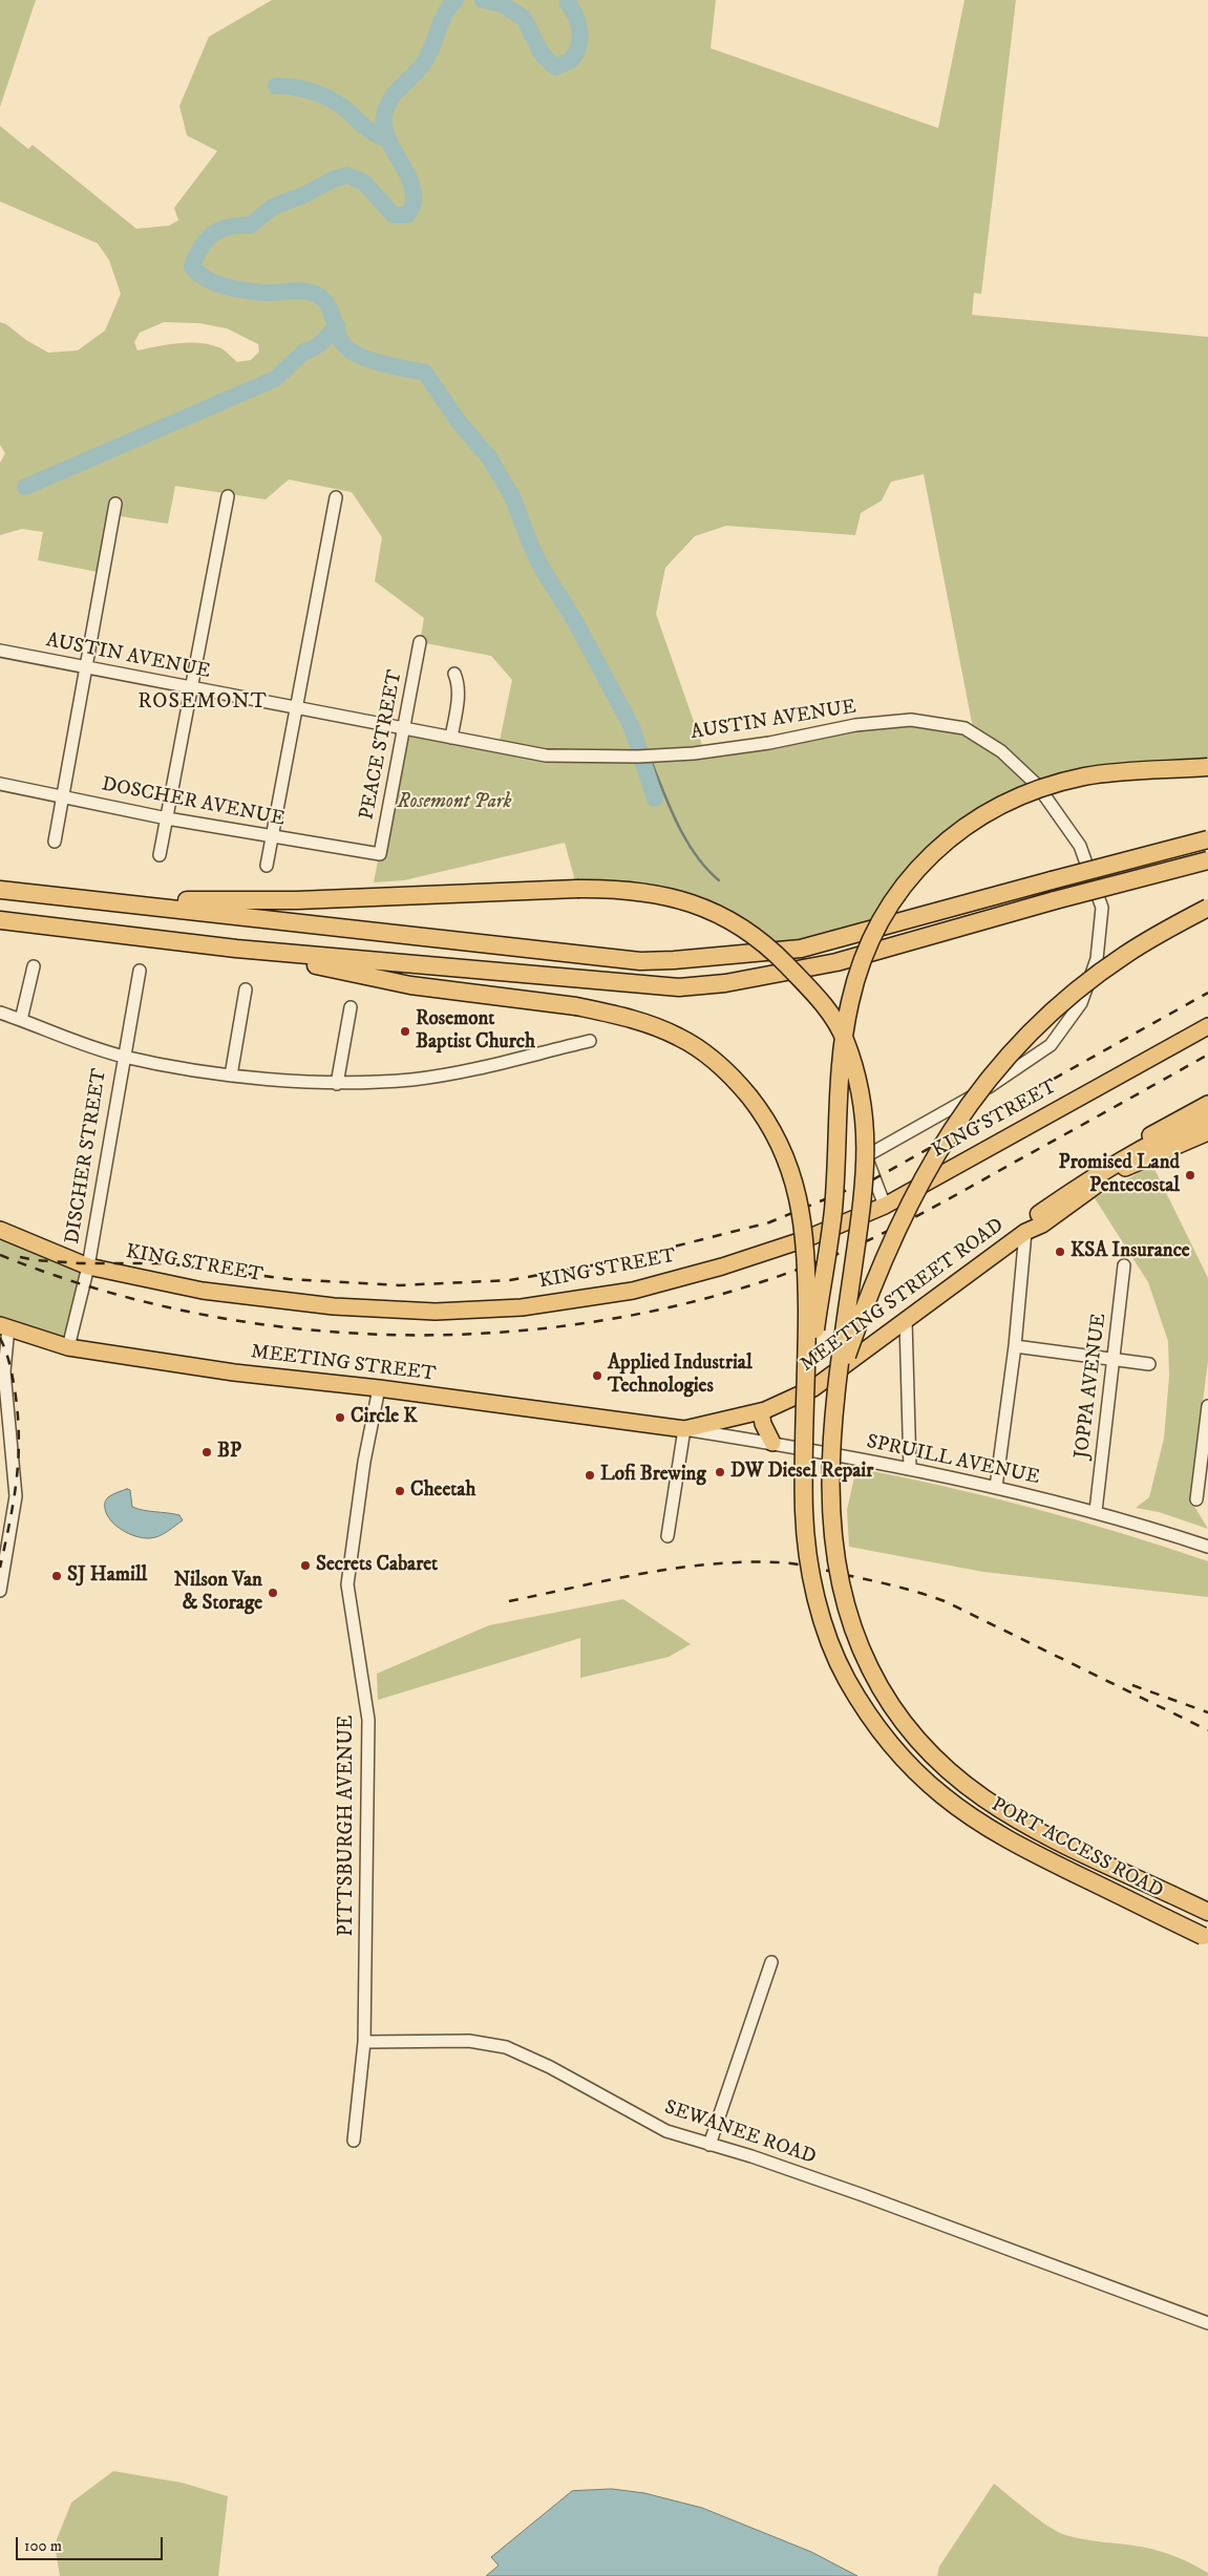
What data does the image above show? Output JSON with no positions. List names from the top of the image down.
{
  "streets": {
    "highway": ["PORT ACCESS ROAD"],
    "main road": ["KING STREET", "MEETING STREET ROAD", "MEETING STREET"],
    "street": [
      "AUSTIN AVENUE",
      "PEACE STREET",
      "DOSCHER AVENUE",
      "DISCHER STREET",
      "JOPPA AVENUE",
      "SPRUILL AVENUE",
      "PITTSBURGH AVENUE",
      "SEWANEE ROAD"
    ]
  },
  "crossings": [
    ["AUSTIN AVENUE", "PEACE STREET"],
    ["AUSTIN AVENUE", "KING STREET"],
    ["PEACE STREET", "DOSCHER AVENUE"],
    ["KING STREET", "DISCHER STREET"],
    ["DISCHER STREET", "MEETING STREET"],
    ["MEETING STREET ROAD", "MEETING STREET"],
    ["MEETING STREET ROAD", "SPRUILL AVENUE"],
    ["MEETING STREET", "SPRUILL AVENUE"],
    ["MEETING STREET", "PITTSBURGH AVENUE"],
    ["JOPPA AVENUE", "SPRUILL AVENUE"],
    ["PITTSBURGH AVENUE", "SEWANEE ROAD"]
  ],
  "districts": ["ROSEMONT"],
  "parks": ["Rosemont Park"],
  "places": [
    "Rosemont Baptist Church",
    "Promised Land Pentecostal",
    "KSA Insurance",
    "Applied Industrial Technologies",
    "Circle K",
    "BP",
    "DW Diesel Repair",
    "Lofi Brewing",
    "Cheetah",
    "Secrets Cabaret",
    "SJ Hamill",
    "Nilson Van & Storage"
  ],
  "scale_bar": "100 m"
}
